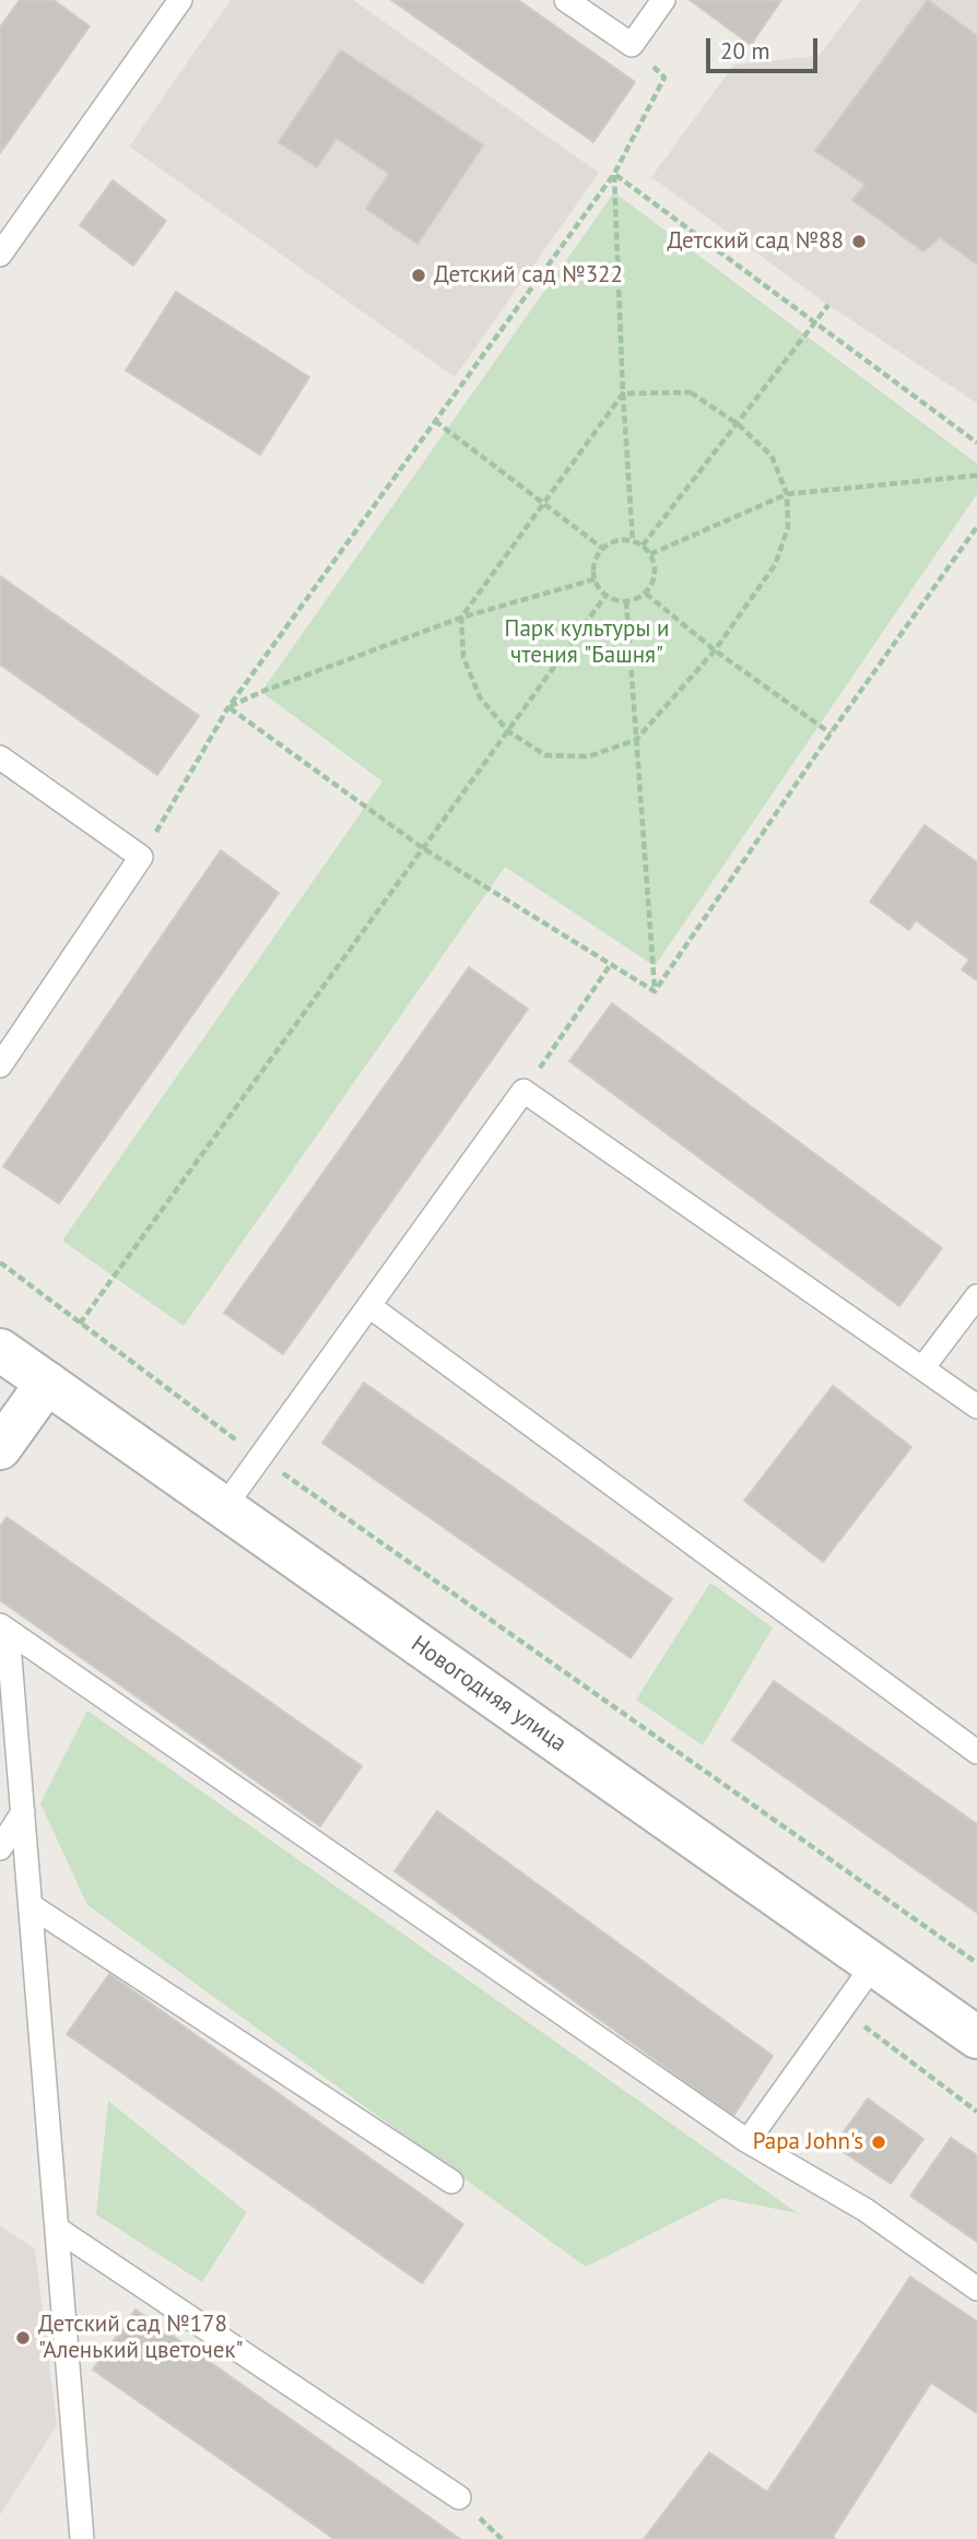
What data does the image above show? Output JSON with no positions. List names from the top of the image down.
{
  "streets": {
    "street": ["Новогодняя улица"]
  },
  "parks": ["Парк культуры и чтения \"Башня\""],
  "places": [
    "Детский сад №88",
    "Детский сад №322",
    "Papa John's",
    "Детский сад №178 \"Аленький цветочек\""
  ],
  "scale_bar": "20 m"
}
